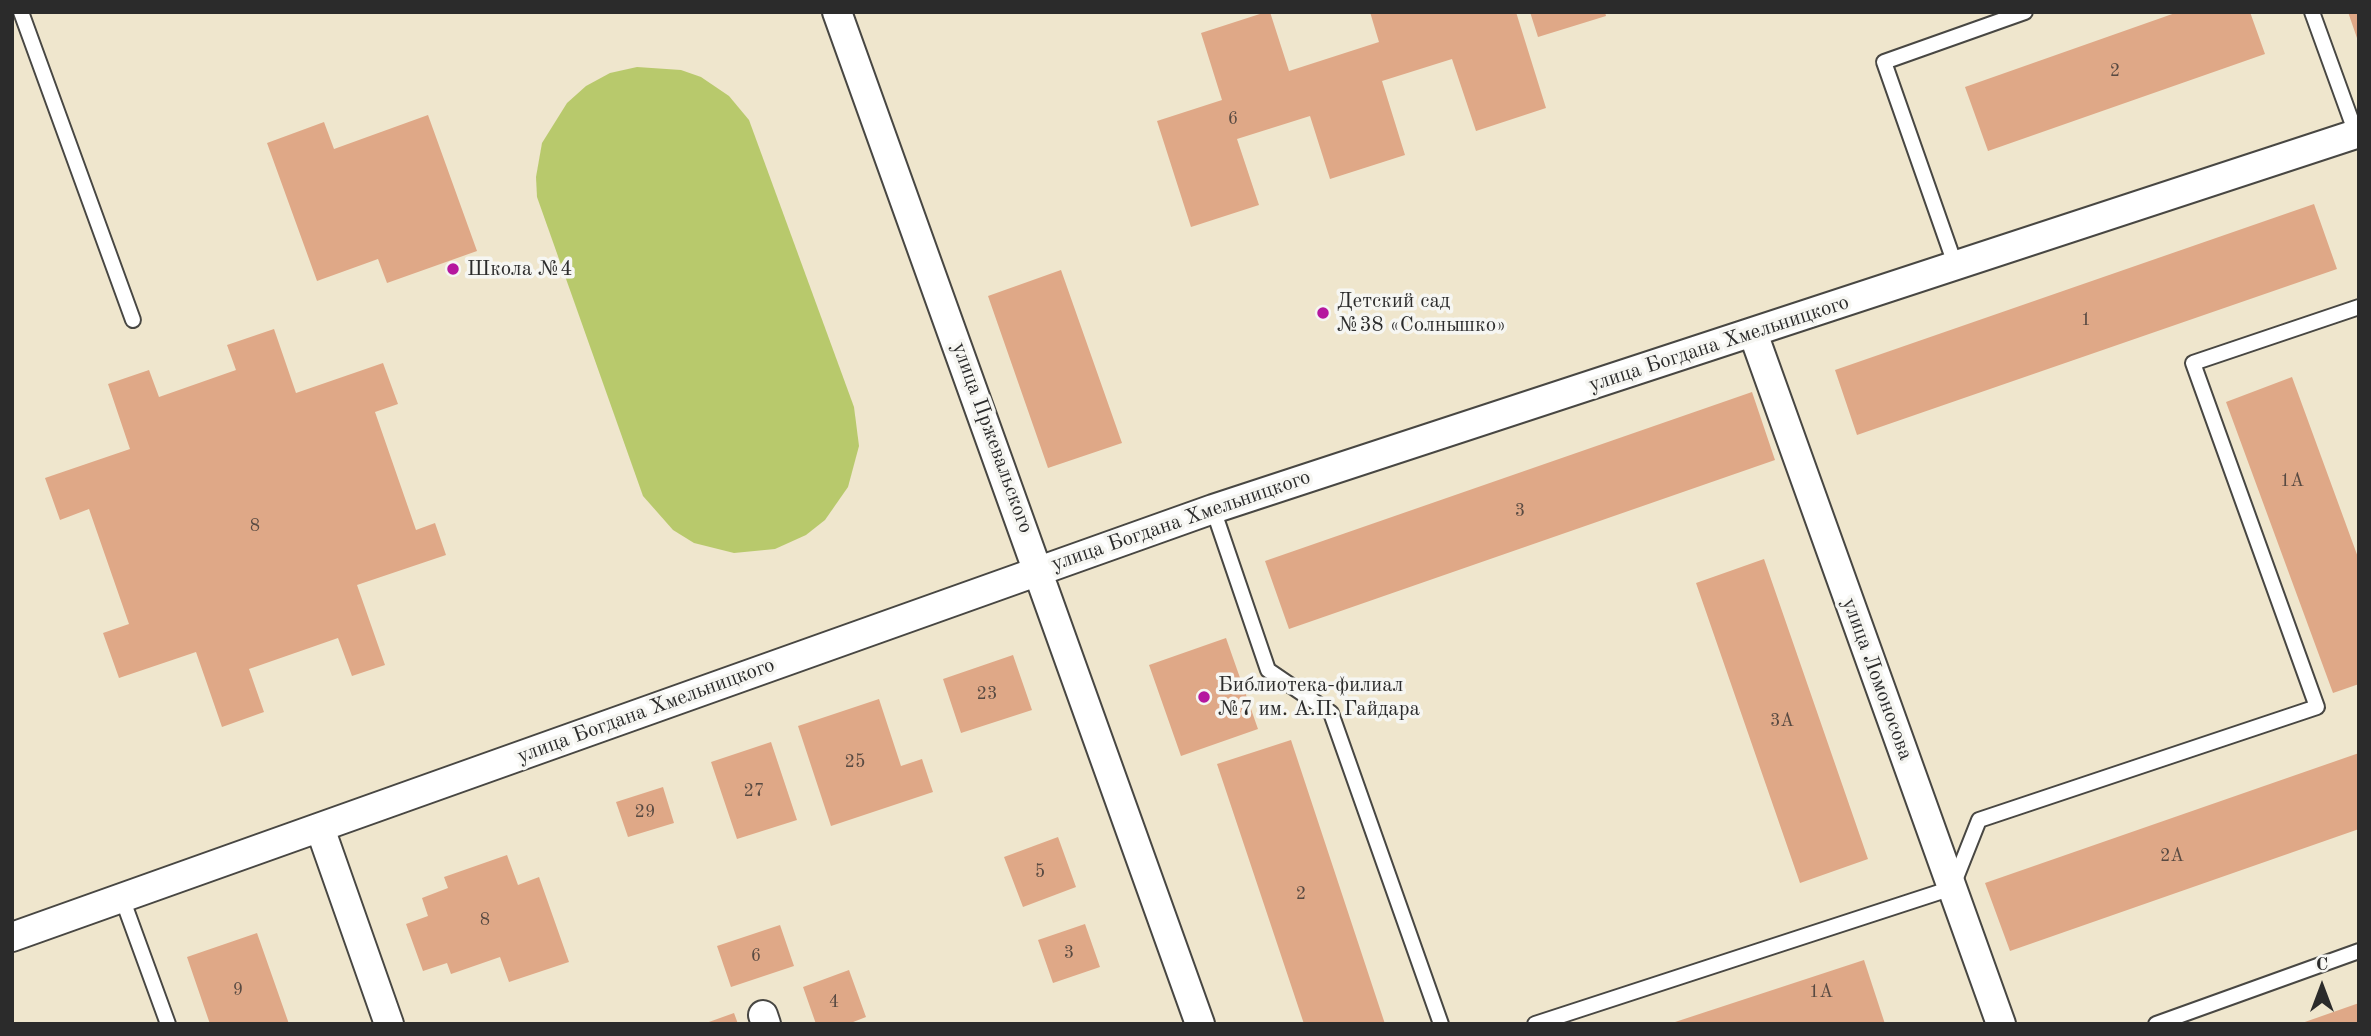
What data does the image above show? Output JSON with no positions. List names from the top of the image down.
{
  "streets": {
    "street": ["улица Богдана Хмельницкого", "улица Пржевальского", "улица Ломоносова"]
  },
  "crossings": [
    ["улица Богдана Хмельницкого", "улица Пржевальского"],
    ["улица Богдана Хмельницкого", "улица Ломоносова"]
  ],
  "places": ["Школа №4", "Детский сад №38 «Солнышко»", "Библиотека-филиал №7 им. А.П. Гайдара"],
  "house_numbers": [
    "2",
    "6",
    "1",
    "1А",
    "3",
    "8",
    "23",
    "3А",
    "25",
    "27",
    "29",
    "2А",
    "5",
    "2",
    "8",
    "3",
    "6",
    "9",
    "1А",
    "4"
  ],
  "north": "top"
}
